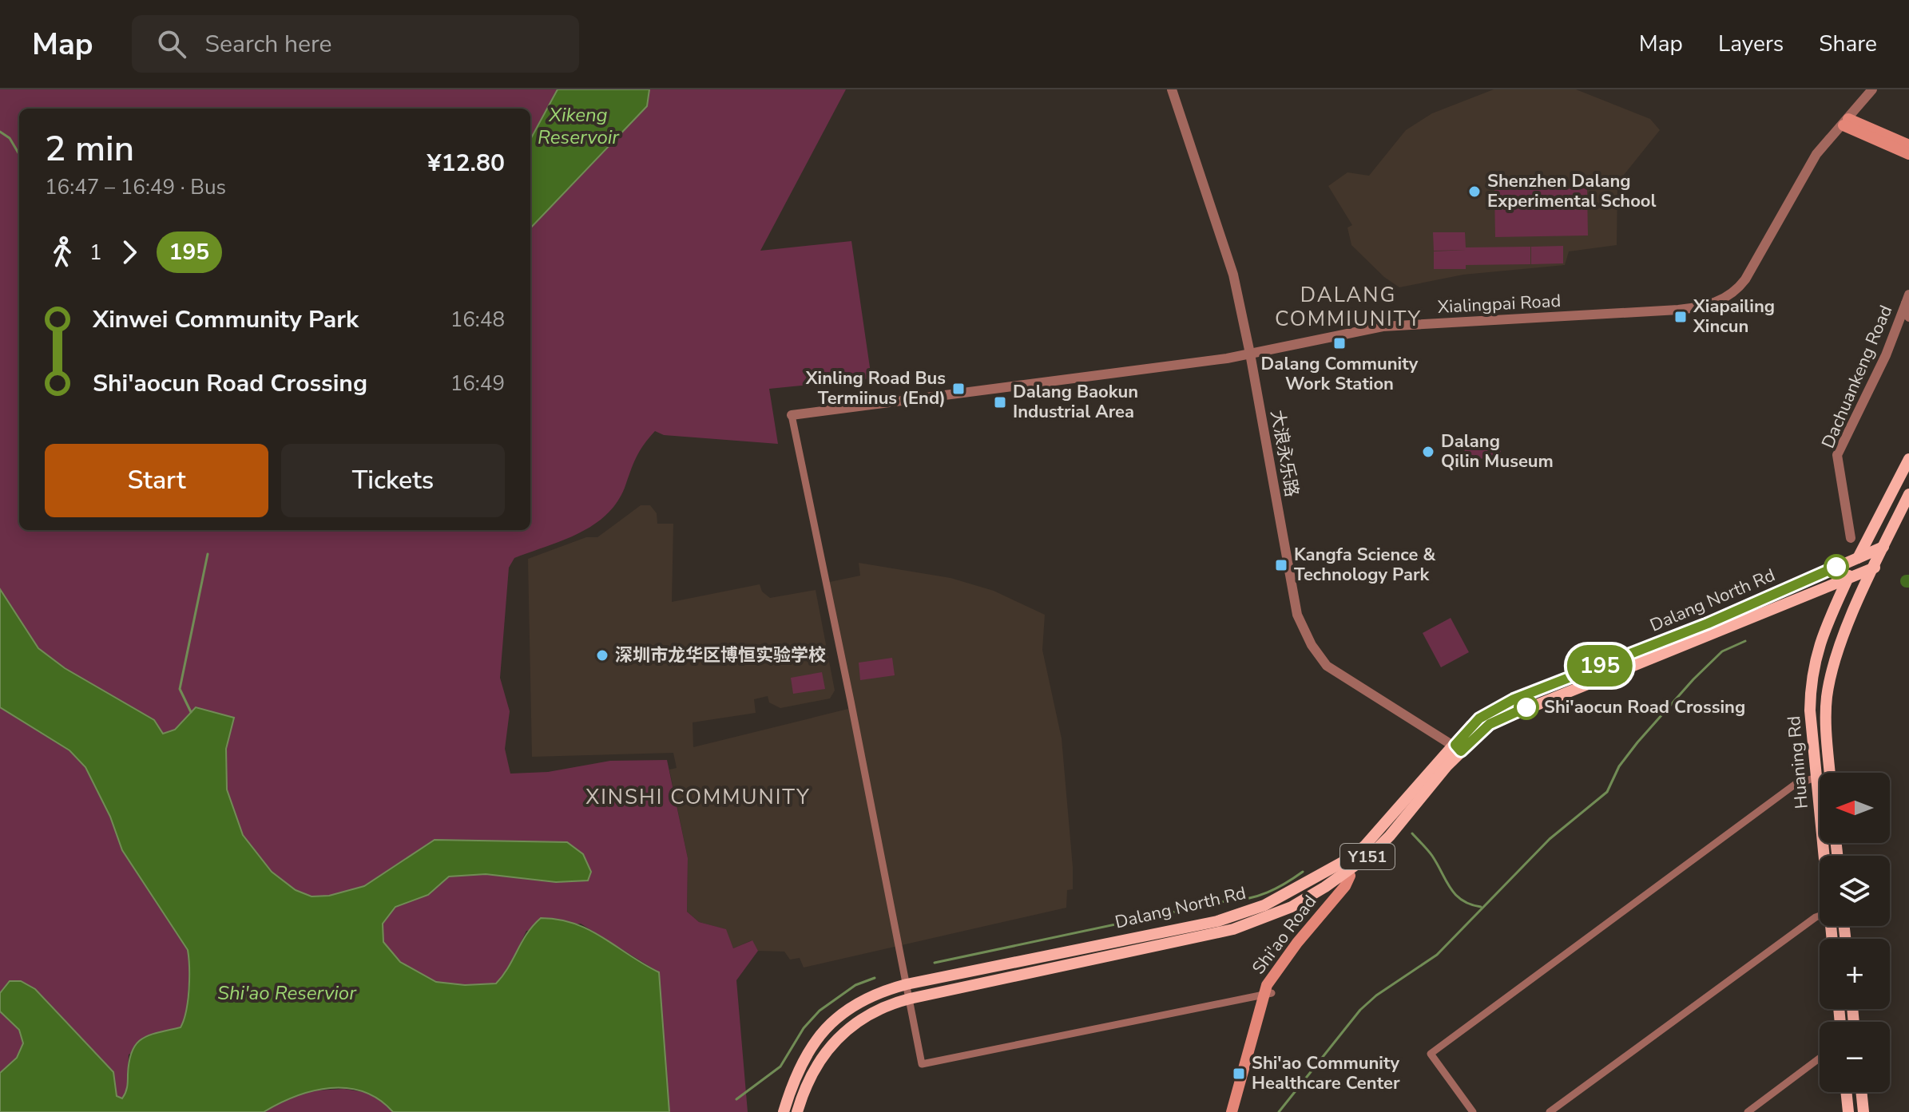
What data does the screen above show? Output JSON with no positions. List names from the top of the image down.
{
  "streets": {
    "main road": [
      "Dalang North Rd",
      "Huaning Rd",
      "Y151",
      "Shi'ao Road"
    ],
    "street": ["Xialingpai Road", "Dachuankeng Road", "大浪永乐路"]
  },
  "crossings": [
    ["Xialingpai Road", "大浪永乐路"],
    ["大浪永乐路", "Dalang North Rd"],
    ["Dalang North Rd", "Huaning Rd"],
    ["Dalang North Rd", "Shi'ao Road"]
  ],
  "districts": ["DALANG COMMIUNITY", "XINSHI COMMUNITY"],
  "water": ["Xikeng Reservoir", "Shi'ao Reservior"],
  "places": {
    "other": [
      "Shenzhen Dalang Experimental School",
      "Dalang Qilin Museum",
      "深圳市龙华区博恒实验学校",
      "Shi'aocun Road Crossing"
    ],
    "transit": [
      "Xiapailing Xincun",
      "Dalang Community Work Station",
      "Xinling Road Bus Termiinus (End)",
      "Dalang Baokun Industrial Area",
      "Kangfa Science & Technology Park",
      "Shi'ao Community Healthcare Center"
    ]
  },
  "lines": ["bus line 195"],
  "north": "left",
  "page": {
    "header": "Map",
    "search": "Search here",
    "nav": ["Map", "Layers", "Share"],
    "on_map": "195",
    "heading": ["2 min", "16:47 – 16:49 · Bus", "¥12.80"],
    "legs": ["1", "195"],
    "list": [
      {
        "name": "Xinwei Community Park",
        "value": "16:48"
      },
      {
        "name": "Shi'aocun Road Crossing",
        "value": "16:49"
      }
    ],
    "buttons": ["Start", "Tickets"],
    "map_buttons": ["+", "−"]
  }
}
